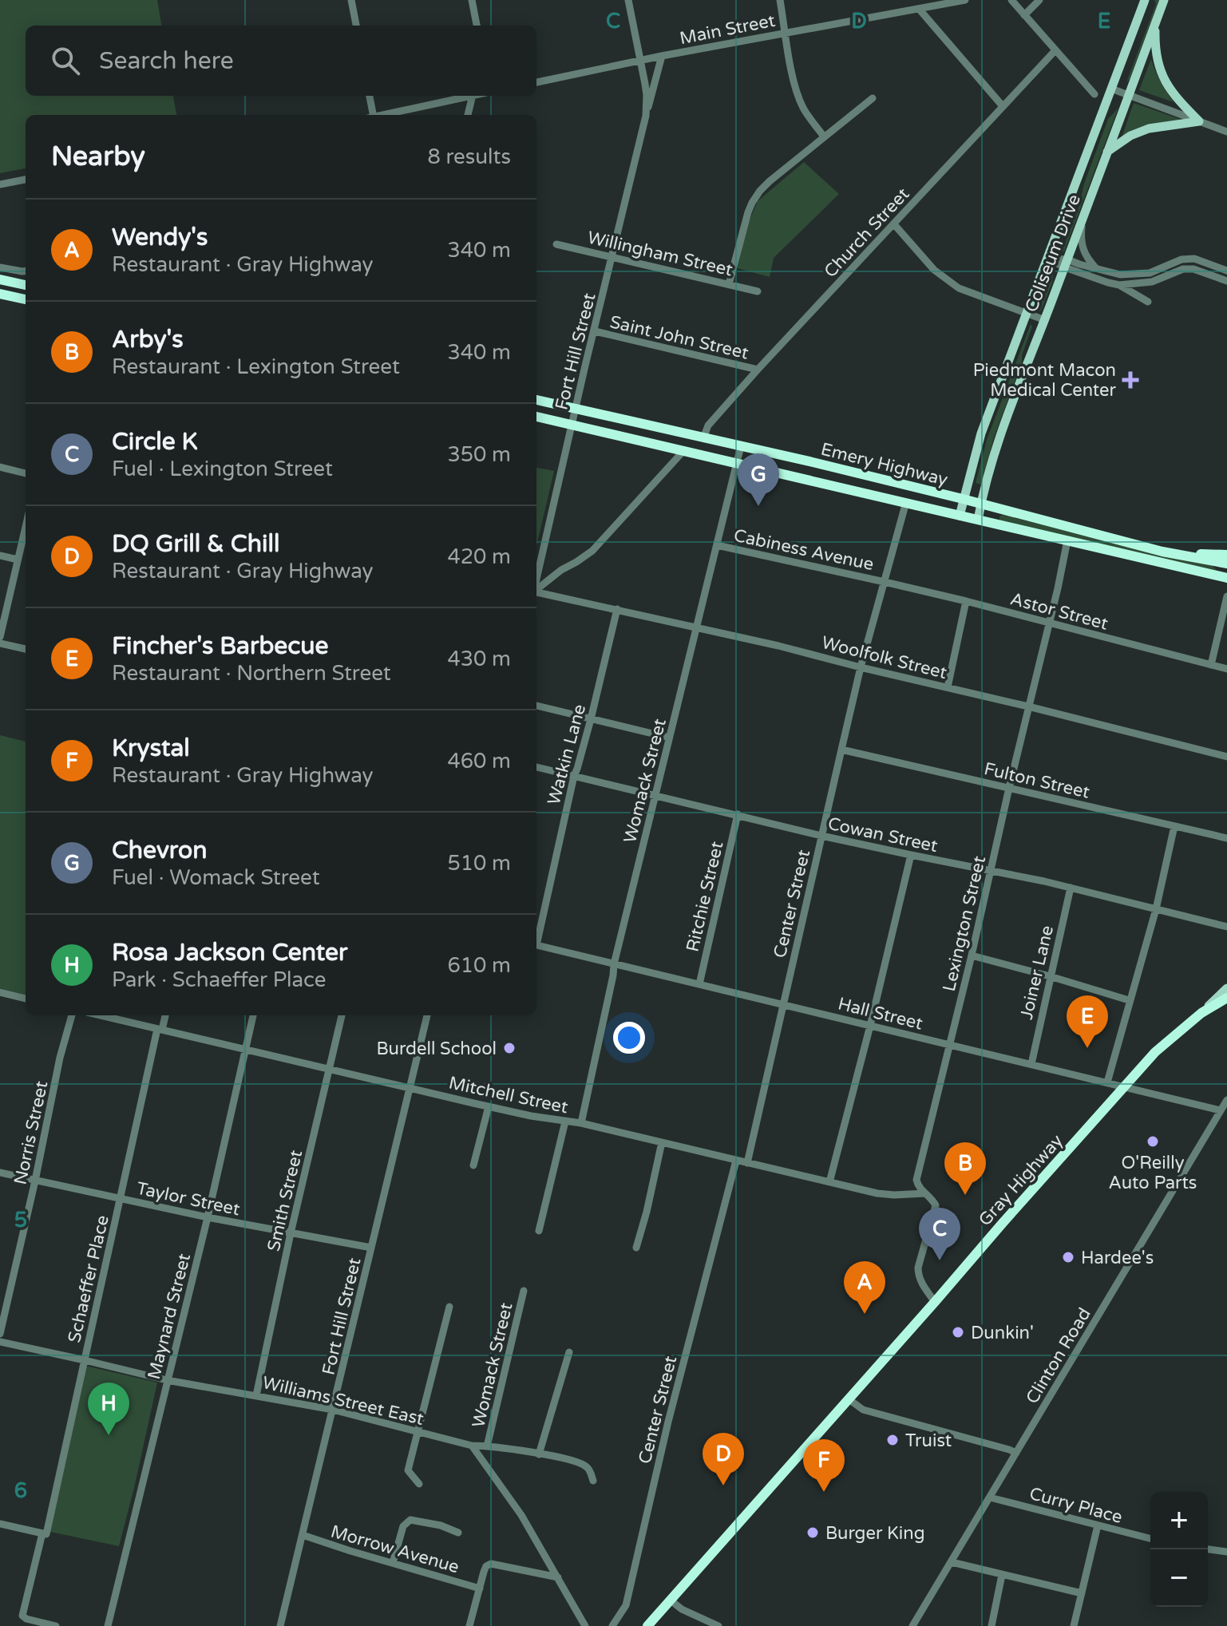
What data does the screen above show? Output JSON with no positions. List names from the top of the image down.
{
  "streets": {
    "highway": ["Emery Highway", "Gray Highway"],
    "main road": ["Coliseum Drive"],
    "street": [
      "Main Street",
      "Church Street",
      "Willingham Street",
      "Saint John Street",
      "Fort Hill Street",
      "Cabiness Avenue",
      "Astor Street",
      "Woolfolk Street",
      "Watkin Lane",
      "Fulton Street",
      "Womack Street",
      "Cowan Street",
      "Ritchie Street",
      "Center Street",
      "Lexington Street",
      "Joiner Lane",
      "Hall Street",
      "Mitchell Street",
      "Norris Street",
      "Taylor Street",
      "Smith Street",
      "Schaeffer Place",
      "Maynard Street",
      "Clinton Road",
      "Williams Street East",
      "Curry Place",
      "Morrow Avenue"
    ]
  },
  "crossings": [
    ["Main Street", "Fort Hill Street"],
    ["Church Street", "Saint John Street"],
    ["Church Street", "Emery Highway"],
    ["Willingham Street", "Fort Hill Street"],
    ["Coliseum Drive", "Emery Highway"],
    ["Saint John Street", "Fort Hill Street"],
    ["Fort Hill Street", "Emery Highway"],
    ["Fort Hill Street", "Mitchell Street"],
    ["Fort Hill Street", "Taylor Street"],
    ["Fort Hill Street", "Williams Street East"],
    ["Fort Hill Street", "Morrow Avenue"],
    ["Emery Highway", "Womack Street"],
    ["Emery Highway", "Center Street"],
    ["Emery Highway", "Lexington Street"],
    ["Cabiness Avenue", "Astor Street"],
    ["Cabiness Avenue", "Womack Street"],
    ["Cabiness Avenue", "Center Street"],
    ["Astor Street", "Center Street"],
    ["Astor Street", "Lexington Street"],
    ["Woolfolk Street", "Watkin Lane"],
    ["Woolfolk Street", "Womack Street"],
    ["Woolfolk Street", "Center Street"],
    ["Woolfolk Street", "Lexington Street"],
    ["Watkin Lane", "Cowan Street"],
    ["Fulton Street", "Center Street"],
    ["Fulton Street", "Lexington Street"],
    ["Womack Street", "Cowan Street"],
    ["Womack Street", "Hall Street"],
    ["Womack Street", "Mitchell Street"],
    ["Womack Street", "Williams Street East"],
    ["Cowan Street", "Ritchie Street"],
    ["Cowan Street", "Center Street"],
    ["Cowan Street", "Lexington Street"],
    ["Cowan Street", "Joiner Lane"],
    ["Ritchie Street", "Hall Street"],
    ["Center Street", "Hall Street"],
    ["Center Street", "Mitchell Street"],
    ["Lexington Street", "Hall Street"],
    ["Lexington Street", "Mitchell Street"],
    ["Lexington Street", "Gray Highway"],
    ["Joiner Lane", "Hall Street"],
    ["Hall Street", "Gray Highway"],
    ["Hall Street", "Clinton Road"],
    ["Mitchell Street", "Smith Street"],
    ["Mitchell Street", "Schaeffer Place"],
    ["Mitchell Street", "Maynard Street"],
    ["Norris Street", "Taylor Street"],
    ["Taylor Street", "Smith Street"],
    ["Taylor Street", "Schaeffer Place"],
    ["Taylor Street", "Maynard Street"],
    ["Smith Street", "Williams Street East"],
    ["Schaeffer Place", "Williams Street East"],
    ["Maynard Street", "Williams Street East"],
    ["Clinton Road", "Curry Place"]
  ],
  "places": {
    "health": ["Piedmont Macon Medical Center"],
    "other": [
      "Burdell School",
      "O'Reilly Auto Parts",
      "Hardee's",
      "Dunkin'",
      "Truist",
      "Burger King"
    ]
  },
  "page": {
    "search": "Search here",
    "heading": ["Nearby", "8 results"],
    "list": [
      {
        "mark": "A",
        "name": "Wendy's",
        "note": "Restaurant · Gray Highway",
        "value": "340 m"
      },
      {
        "mark": "B",
        "name": "Arby's",
        "note": "Restaurant · Lexington Street",
        "value": "340 m"
      },
      {
        "mark": "C",
        "name": "Circle K",
        "note": "Fuel · Lexington Street",
        "value": "350 m"
      },
      {
        "mark": "D",
        "name": "DQ Grill & Chill",
        "note": "Restaurant · Gray Highway",
        "value": "420 m"
      },
      {
        "mark": "E",
        "name": "Fincher's Barbecue",
        "note": "Restaurant · Northern Street",
        "value": "430 m"
      },
      {
        "mark": "F",
        "name": "Krystal",
        "note": "Restaurant · Gray Highway",
        "value": "460 m"
      },
      {
        "mark": "G",
        "name": "Chevron",
        "note": "Fuel · Womack Street",
        "value": "510 m"
      },
      {
        "mark": "H",
        "name": "Rosa Jackson Center",
        "note": "Park · Schaeffer Place",
        "value": "610 m"
      }
    ],
    "pins": [
      "G",
      "E",
      "B",
      "C",
      "A",
      "H",
      "D",
      "F"
    ],
    "map_buttons": ["+", "−"]
  },
  "grid": {
    "columns": ["C", "D", "E"],
    "rows": ["5", "6"]
  }
}
